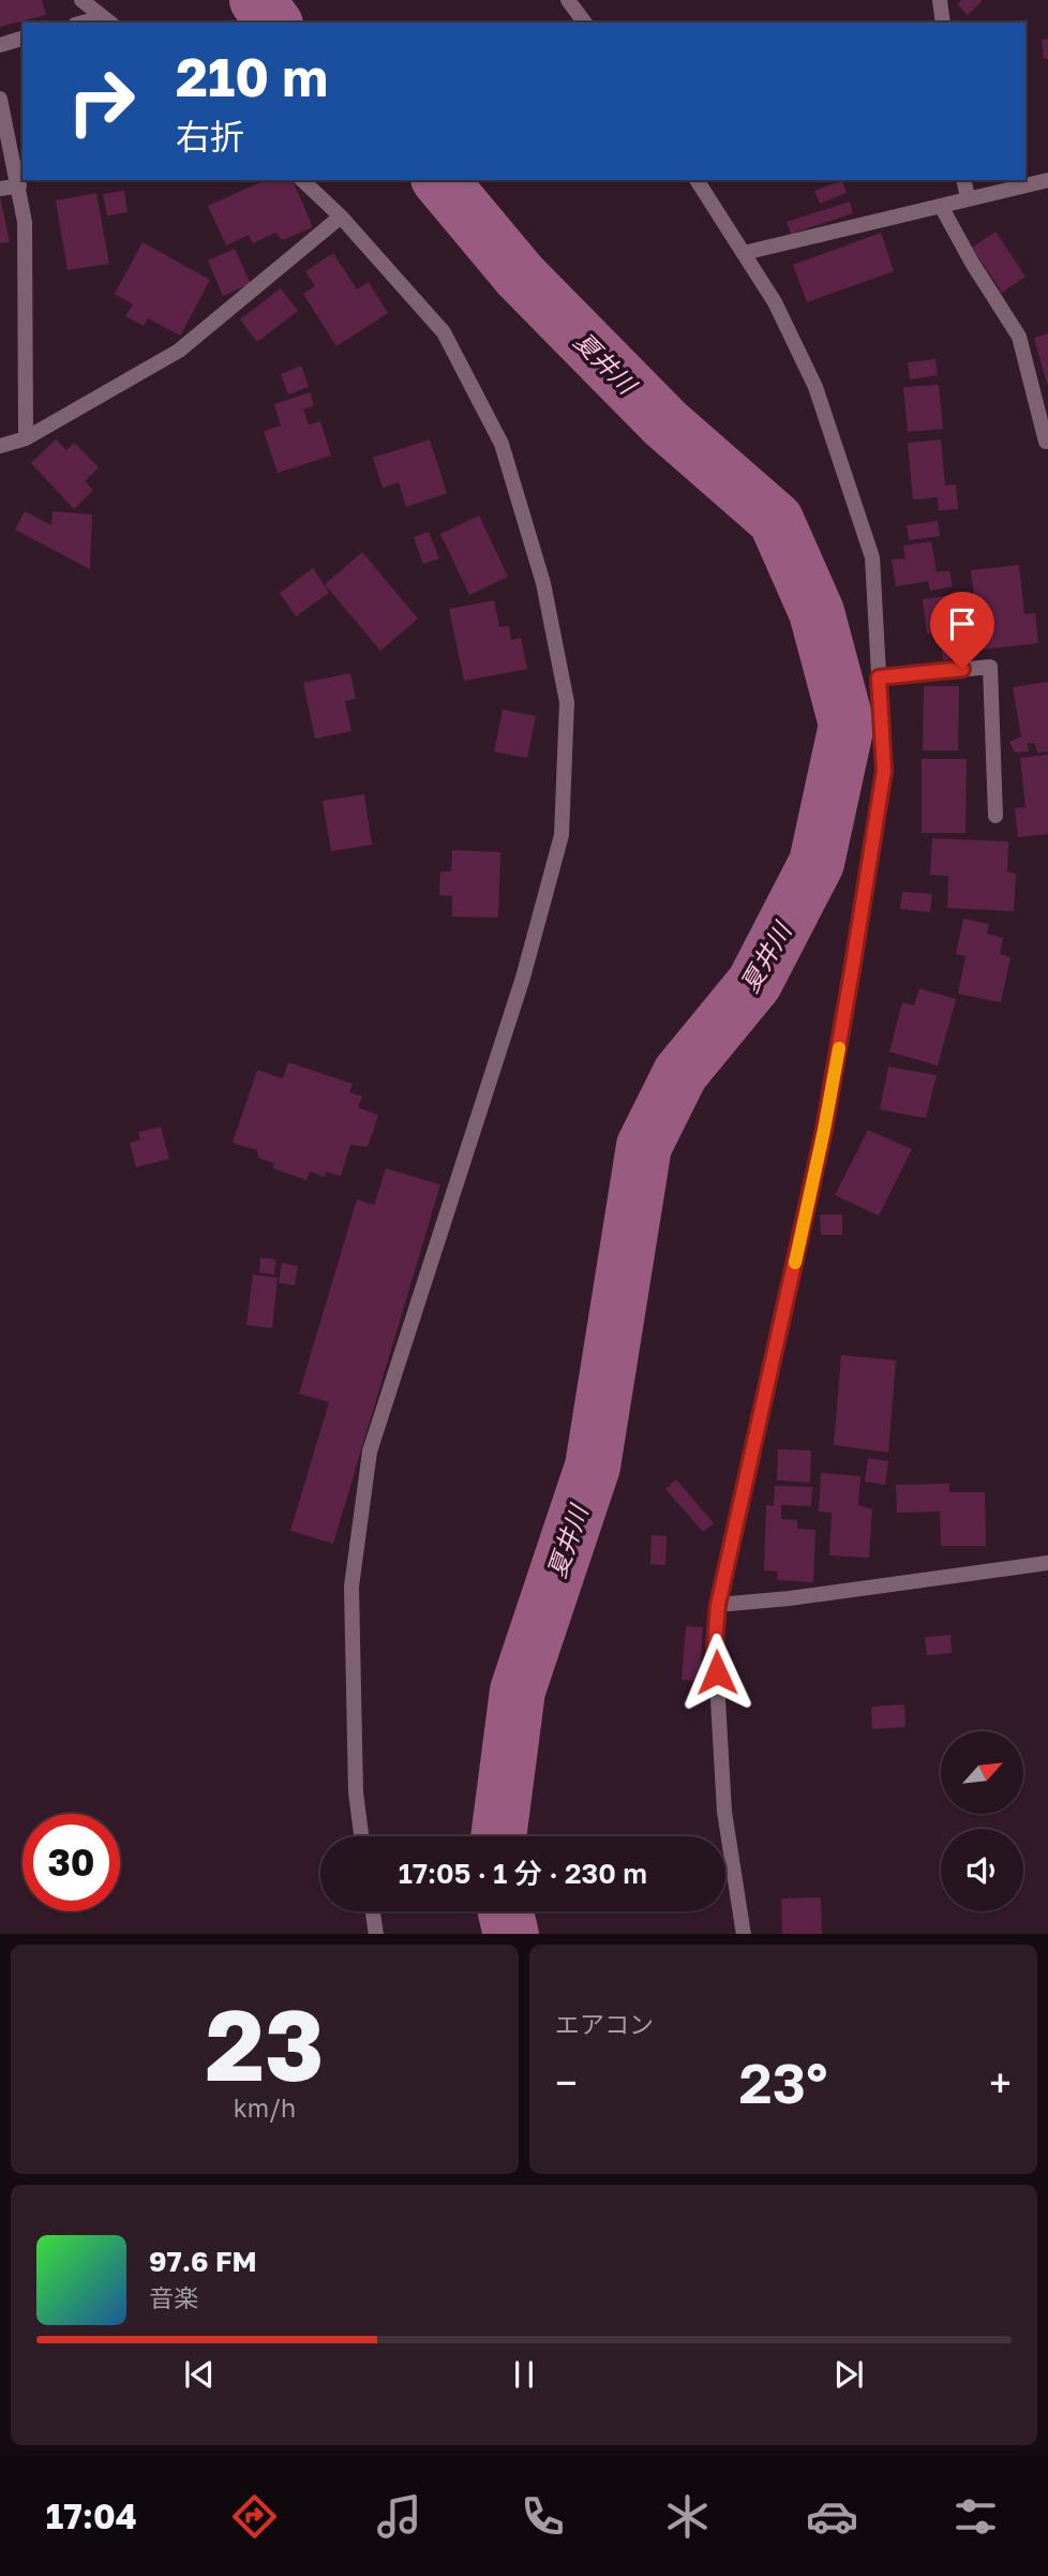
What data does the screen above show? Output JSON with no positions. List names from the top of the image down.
{
  "water": ["夏井川"],
  "north": "top right",
  "page": {
    "turn": ["210 m", "右折"],
    "limit": "30",
    "trip": "17:05 · 1 分 · 230 m",
    "tile": [
      ["23", "km/h"],
      "エアコン"
    ],
    "heat": ["−", "23°", "+"],
    "song": ["97.6 FM", "音楽"],
    "tabs": "17:04"
  }
}
